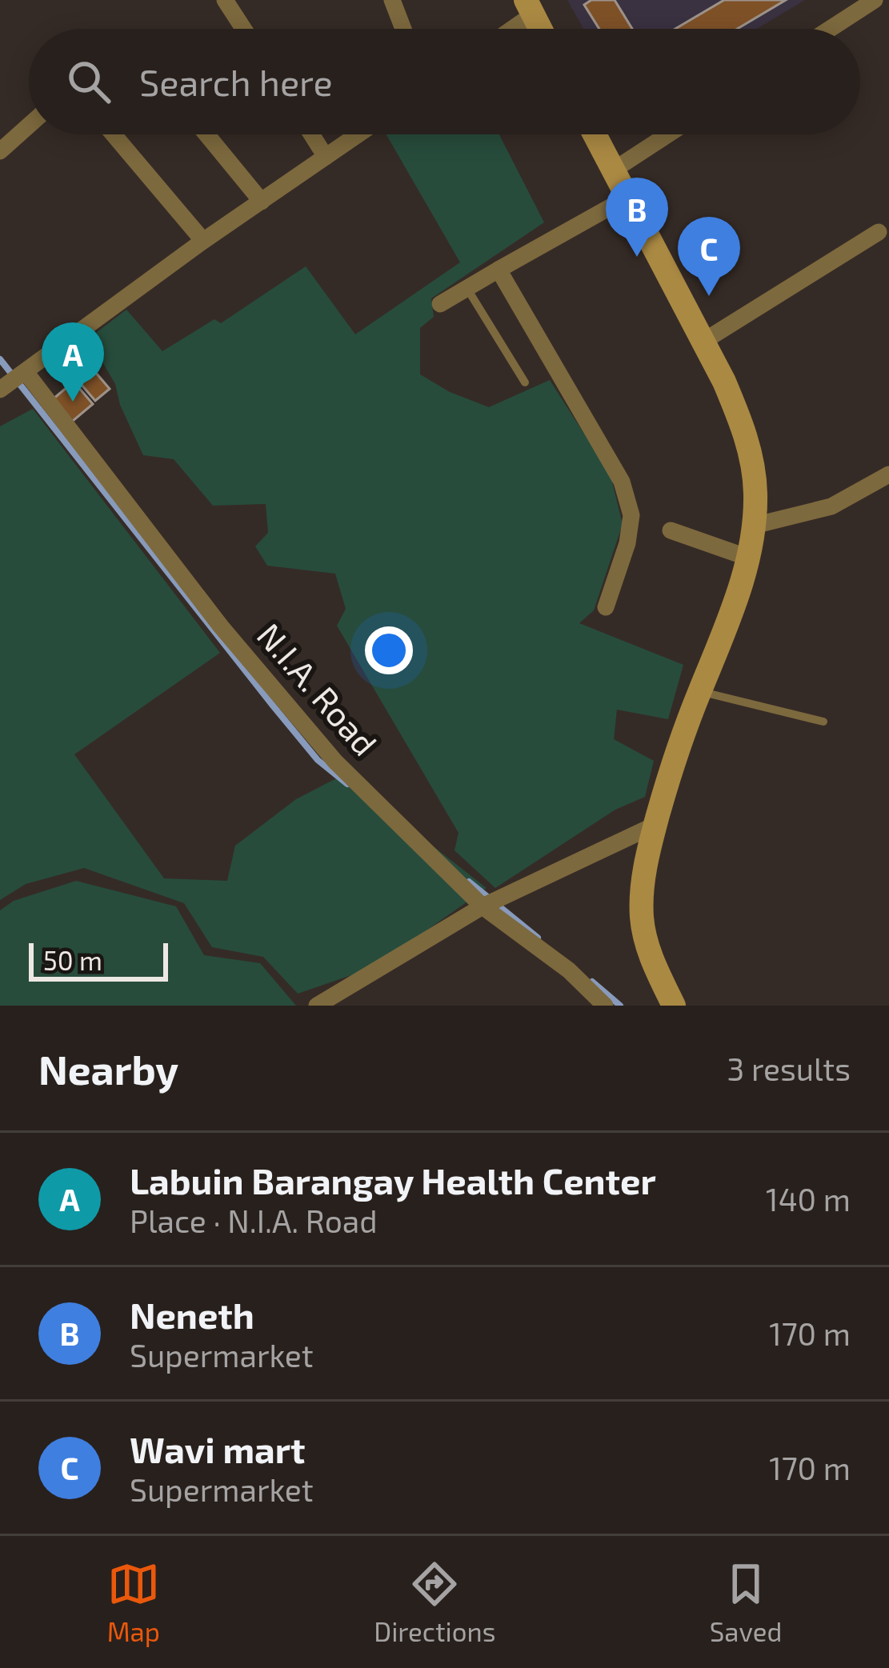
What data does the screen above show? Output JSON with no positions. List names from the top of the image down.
{
  "streets": {
    "street": ["N.I.A. Road"]
  },
  "scale_bar": "50 m",
  "page": {
    "search": "Search here",
    "pins": ["B", "C", "A"],
    "scale": "50 m",
    "heading": ["Nearby", "3 results"],
    "list": [
      {
        "mark": "A",
        "name": "Labuin Barangay Health Center",
        "note": "Place · N.I.A. Road",
        "value": "140 m"
      },
      {
        "mark": "B",
        "name": "Neneth",
        "note": "Supermarket",
        "value": "170 m"
      },
      {
        "mark": "C",
        "name": "Wavi mart",
        "note": "Supermarket",
        "value": "170 m"
      }
    ],
    "nav": ["Map", "Directions", "Saved"]
  }
}
